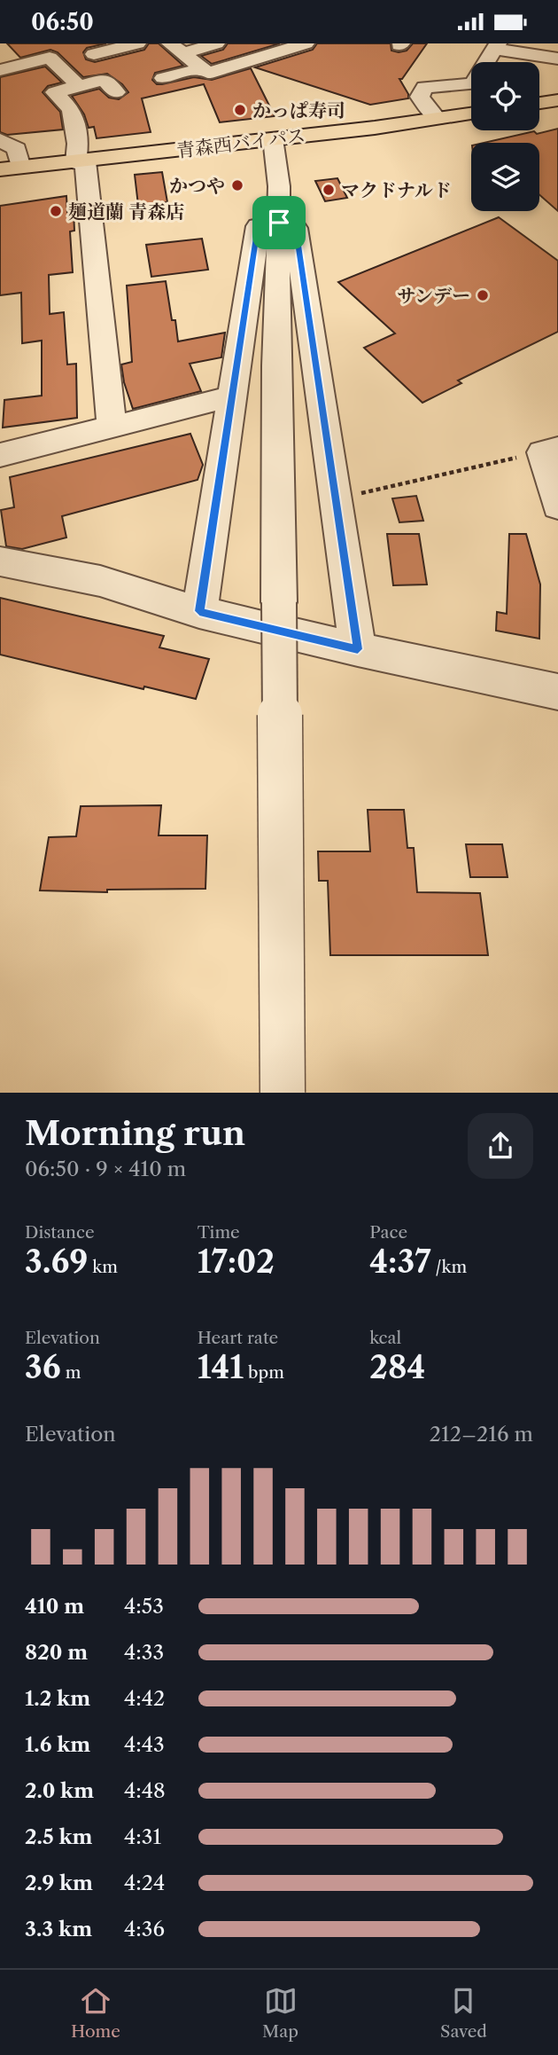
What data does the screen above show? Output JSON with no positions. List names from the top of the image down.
{
  "streets": {
    "highway": ["青森西バイパス"]
  },
  "places": [
    "かっぱ寿司",
    "かつや",
    "マクドナルド",
    "麺道蘭 青森店",
    "サンデー"
  ],
  "page": {
    "status": "06:50",
    "heading": ["Morning run", "06:50 · 9 × 410 m"],
    "stats": [
      ["Distance", "3.69 km"],
      ["Time", "17:02"],
      ["Pace", "4:37 /km"],
      ["Elevation", "36 m"],
      ["Heart rate", "141 bpm"],
      ["kcal", "284"]
    ],
    "chart": ["Elevation", "212–216 m"],
    "list": [
      {
        "name": "410 m",
        "note": "4:53"
      },
      {
        "name": "820 m",
        "note": "4:33"
      },
      {
        "name": "1.2 km",
        "note": "4:42"
      },
      {
        "name": "1.6 km",
        "note": "4:43"
      },
      {
        "name": "2.0 km",
        "note": "4:48"
      },
      {
        "name": "2.5 km",
        "note": "4:31"
      },
      {
        "name": "2.9 km",
        "note": "4:24"
      },
      {
        "name": "3.3 km",
        "note": "4:36"
      }
    ],
    "tabs": ["Home", "Map", "Saved"]
  }
}
